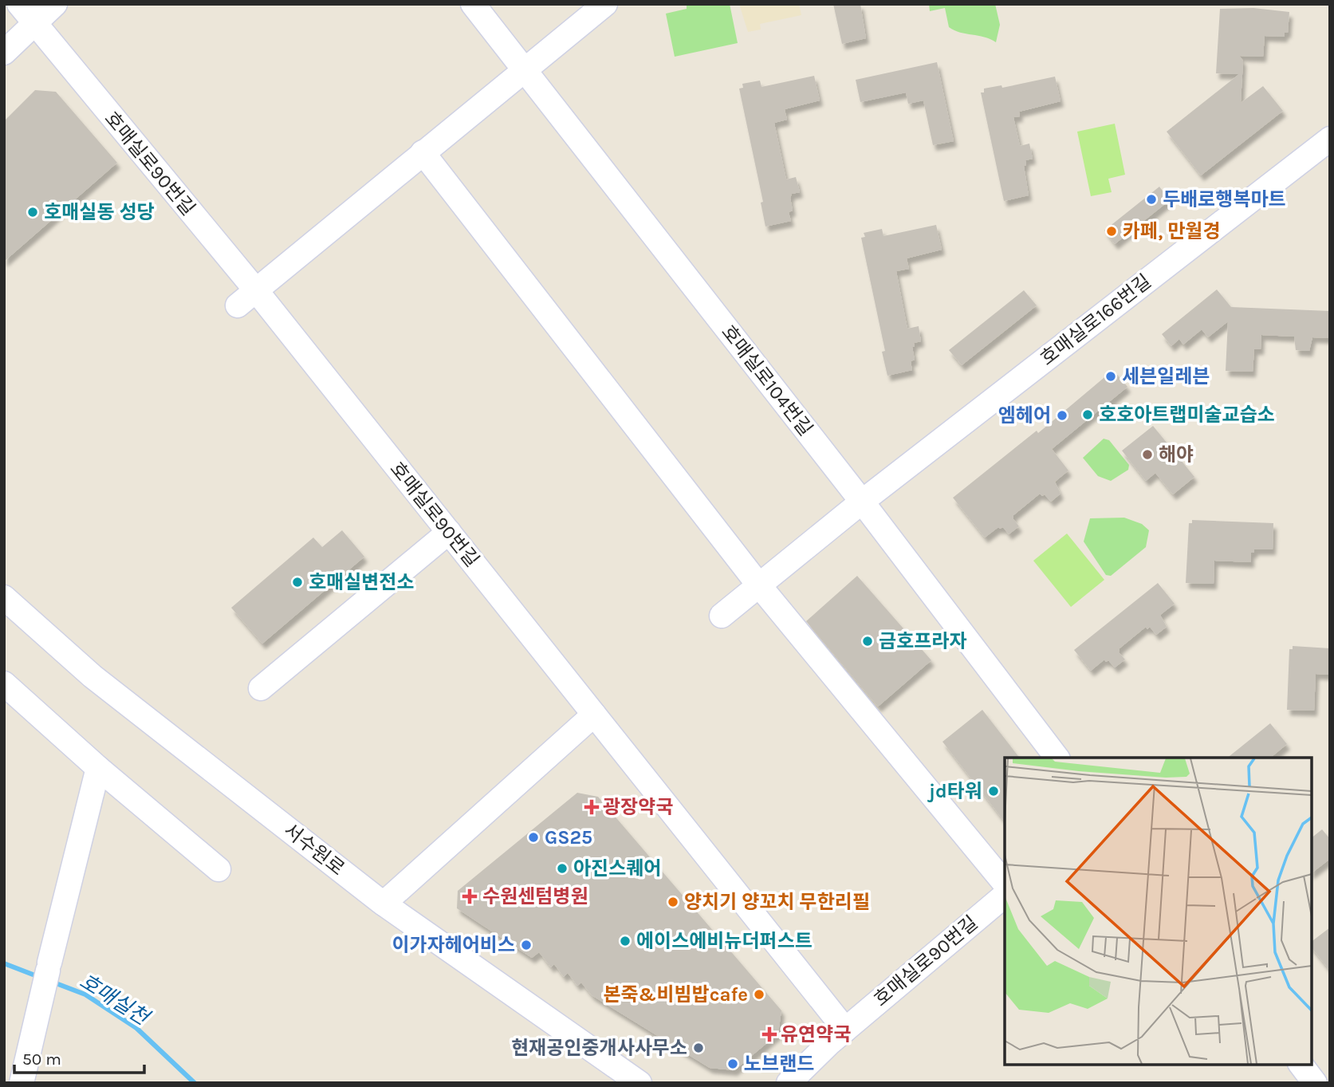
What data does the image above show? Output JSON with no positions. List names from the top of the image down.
{
  "streets": {
    "street": [
      "호매실로90번길",
      "호매실로166번길",
      "호매실로104번길",
      "서수원로"
    ]
  },
  "crossings": [
    ["호매실로166번길", "호매실로104번길"]
  ],
  "water": ["호매실천"],
  "places": {
    "other": [
      "두배로행복마트",
      "호매실동 성당",
      "카페, 만월경",
      "세븐일레븐",
      "호호아트랩미술교습소",
      "엠헤어",
      "해야",
      "호매실변전소",
      "금호프라자",
      "jd타워",
      "GS25",
      "아진스퀘어",
      "양치기 양꼬치 무한리필",
      "에이스에비뉴더퍼스트",
      "이가자헤어비스",
      "본죽&비빔밥cafe",
      "현재공인중개사사무소",
      "노브랜드"
    ],
    "health": ["광장약국", "수원센텀병원", "유연약국"]
  },
  "scale_bar": "50 m"
}
